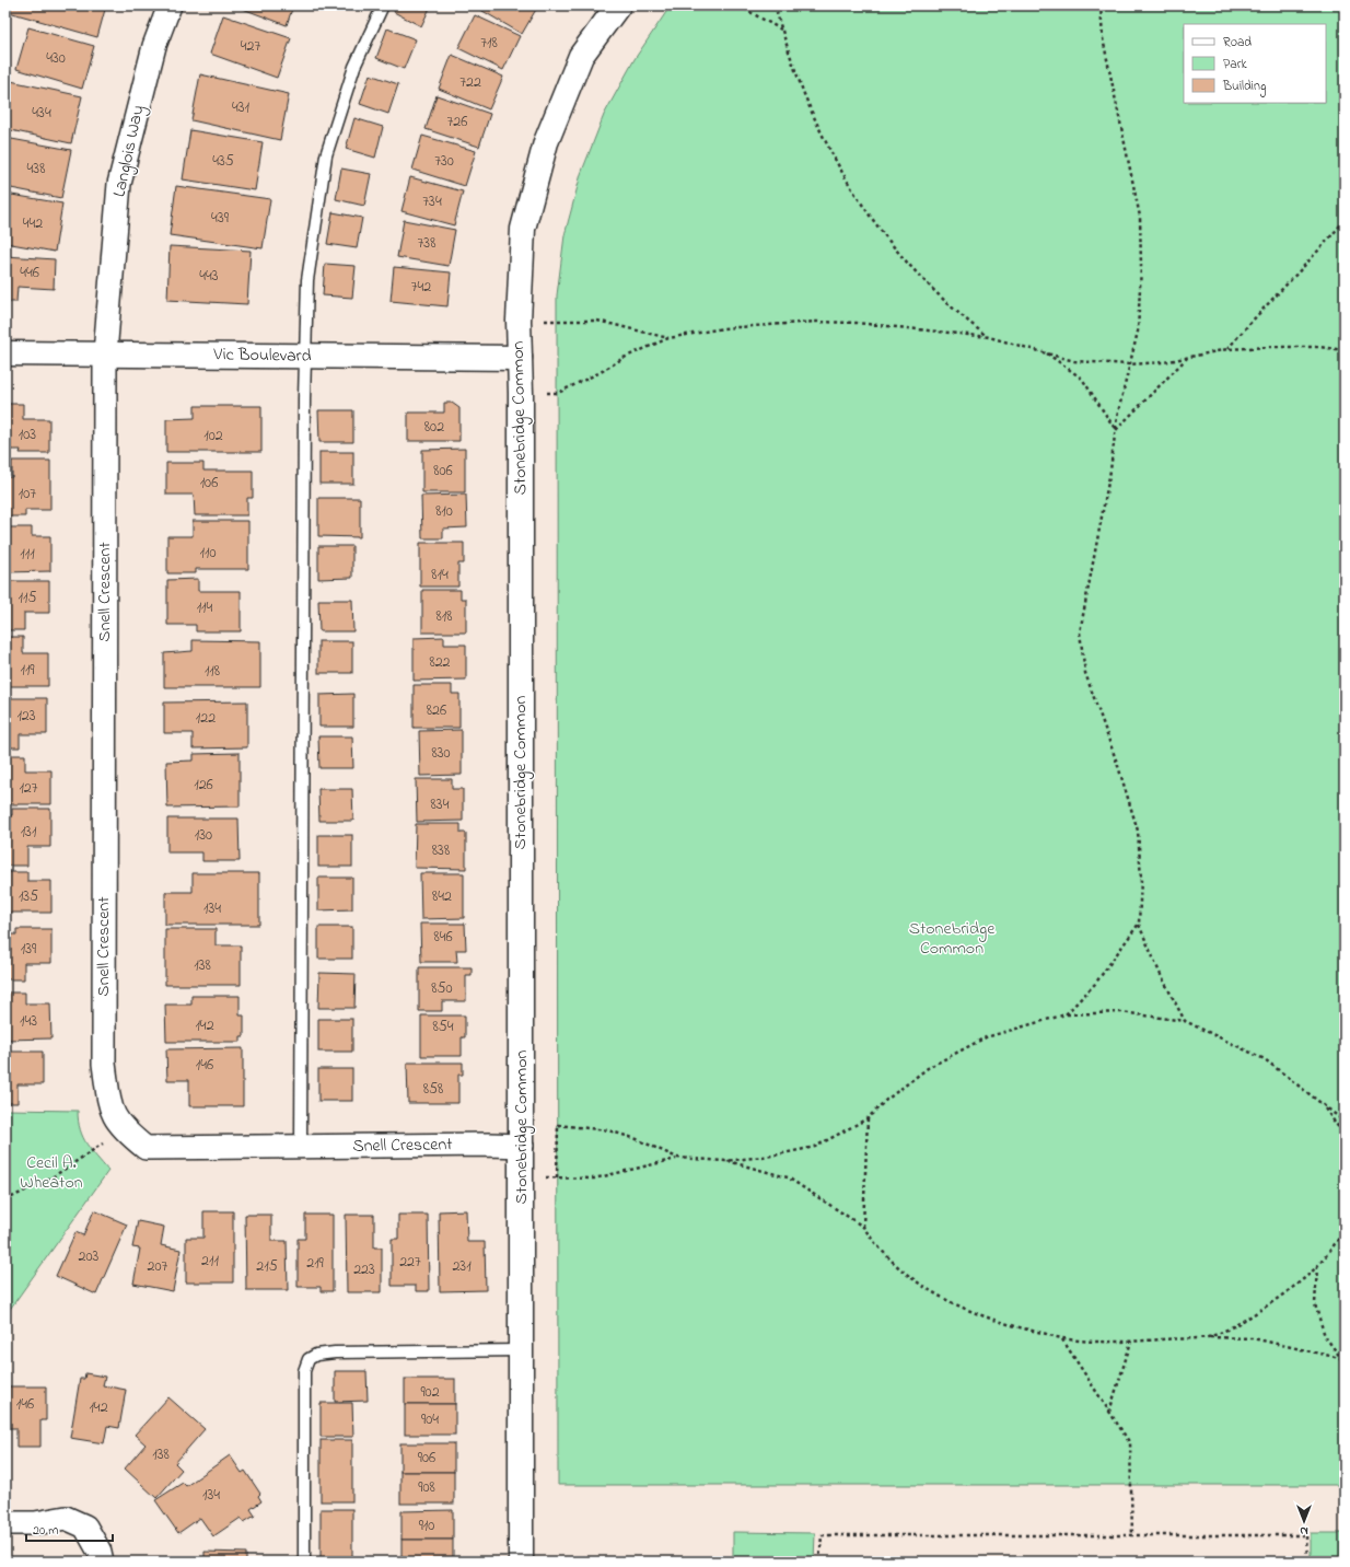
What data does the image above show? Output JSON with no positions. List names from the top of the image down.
{
  "streets": {
    "street": [
      "Langlois Way",
      "Vic Boulevard",
      "Stonebridge Common",
      "Snell Crescent"
    ]
  },
  "crossings": [
    ["Langlois Way", "Vic Boulevard"],
    ["Langlois Way", "Snell Crescent"],
    ["Vic Boulevard", "Stonebridge Common"],
    ["Vic Boulevard", "Snell Crescent"],
    ["Stonebridge Common", "Snell Crescent"]
  ],
  "parks": ["Stonebridge Common", "Cecil A. Wheaton"],
  "house_numbers": [
    "718",
    "427",
    "430",
    "722",
    "431",
    "434",
    "726",
    "435",
    "730",
    "438",
    "734",
    "439",
    "442",
    "738",
    "446",
    "443",
    "742",
    "802",
    "103",
    "102",
    "806",
    "106",
    "107",
    "810",
    "110",
    "111",
    "814",
    "115",
    "114",
    "818",
    "822",
    "119",
    "118",
    "826",
    "123",
    "122",
    "830",
    "126",
    "127",
    "834",
    "131",
    "130",
    "838",
    "135",
    "842",
    "134",
    "846",
    "139",
    "138",
    "850",
    "143",
    "142",
    "854",
    "146",
    "858",
    "203",
    "211",
    "227",
    "219",
    "207",
    "215",
    "231",
    "223",
    "902",
    "146",
    "142",
    "904",
    "138",
    "906",
    "908",
    "134",
    "910"
  ],
  "legend": ["Road", "Park", "Building"],
  "scale_bar": "20 m",
  "north": "bottom"
}
